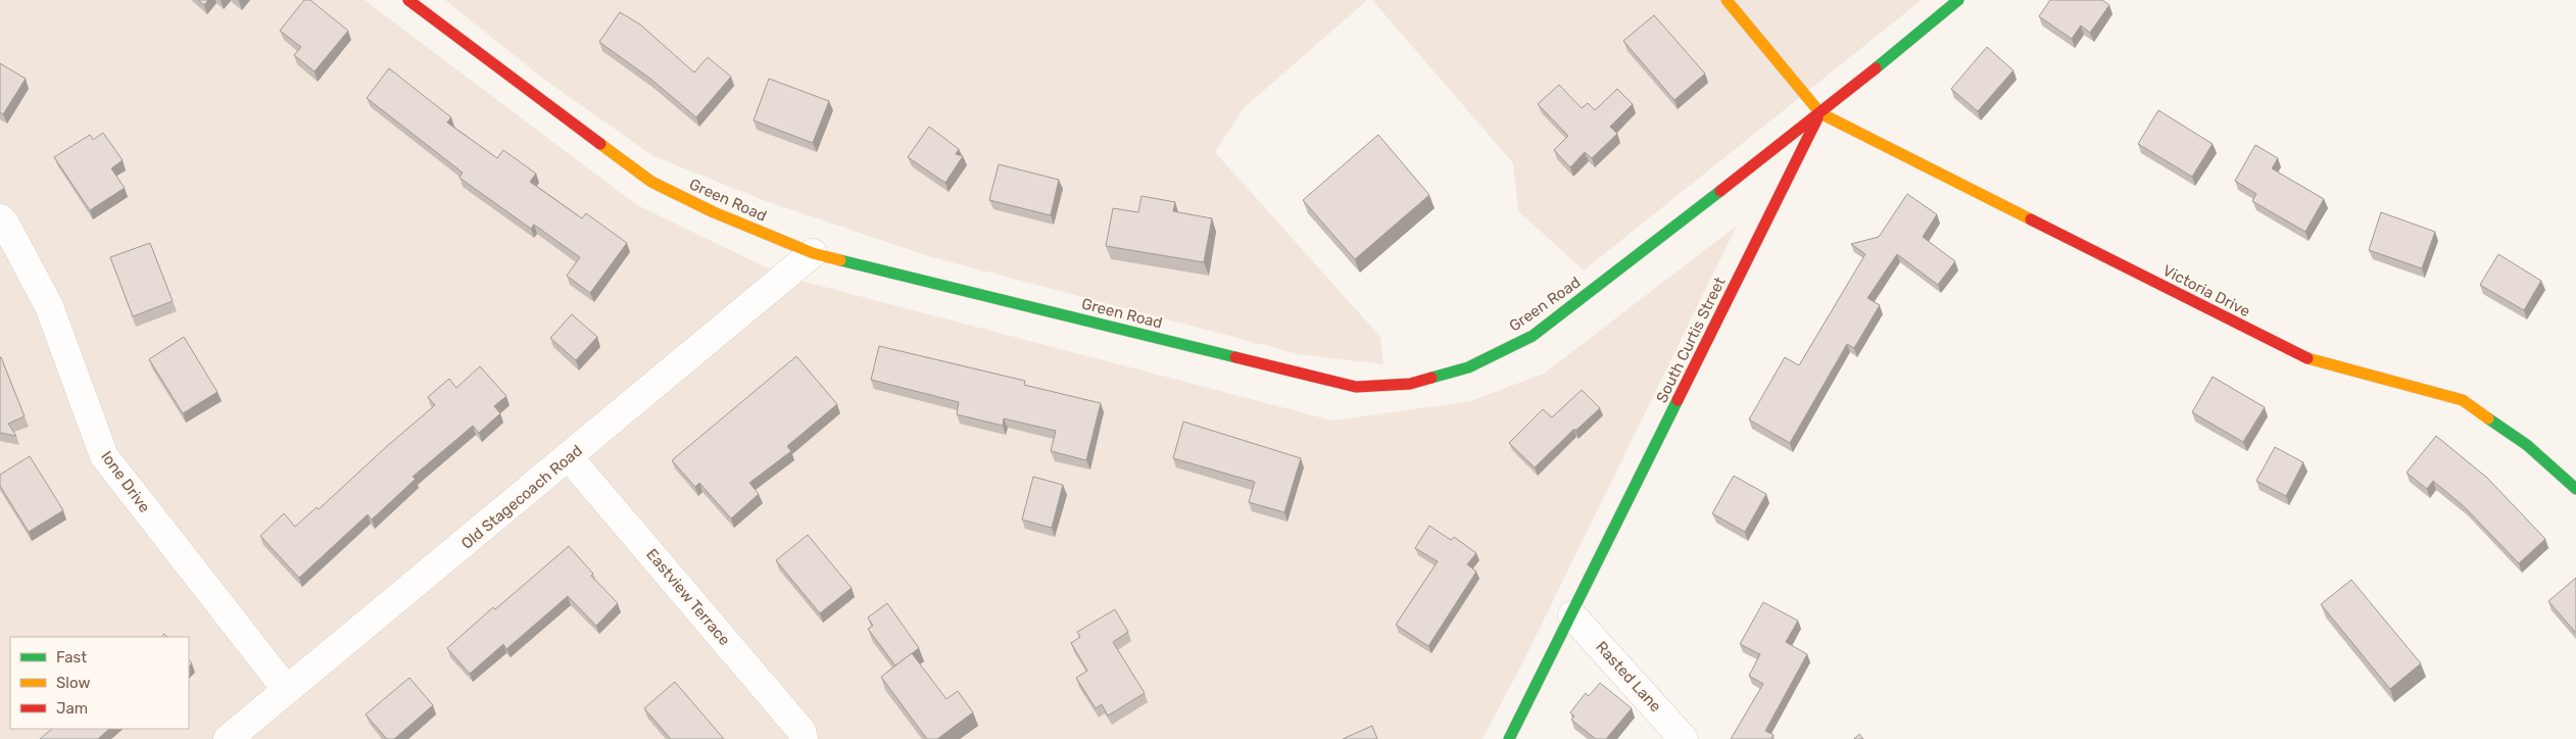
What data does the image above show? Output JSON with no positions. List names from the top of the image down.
{
  "streets": {
    "street": [
      "Green Road",
      "Victoria Drive",
      "South Curtis Street",
      "Ione Drive",
      "Old Stagecoach Road",
      "Eastview Terrace",
      "Rasted Lane"
    ]
  },
  "crossings": [
    ["Green Road", "Victoria Drive"],
    ["Green Road", "South Curtis Street"],
    ["Green Road", "Old Stagecoach Road"],
    ["Victoria Drive", "South Curtis Street"],
    ["South Curtis Street", "Rasted Lane"],
    ["Ione Drive", "Old Stagecoach Road"],
    ["Old Stagecoach Road", "Eastview Terrace"]
  ],
  "legend": ["Fast", "Slow", "Jam"]
}
